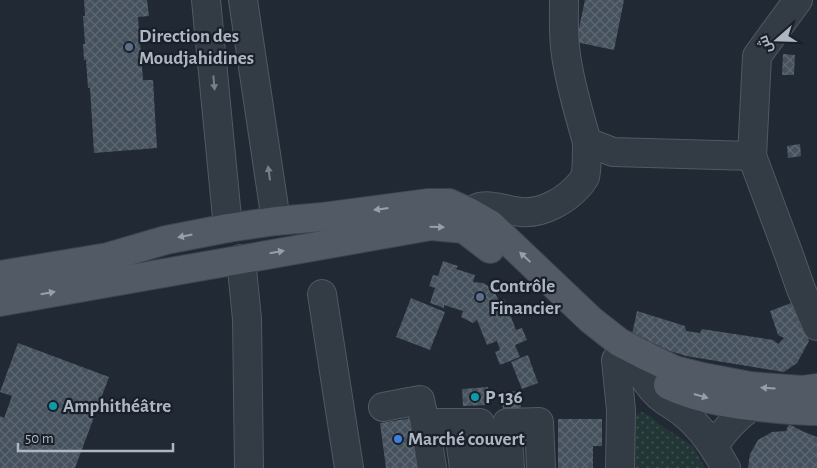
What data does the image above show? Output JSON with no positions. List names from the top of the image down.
{
  "places": [
    "Direction des Moudjahidines",
    "Contrôle Financier",
    "P 136",
    "Amphithéâtre",
    "Marché couvert"
  ],
  "scale_bar": "50 m",
  "north": "left"
}
